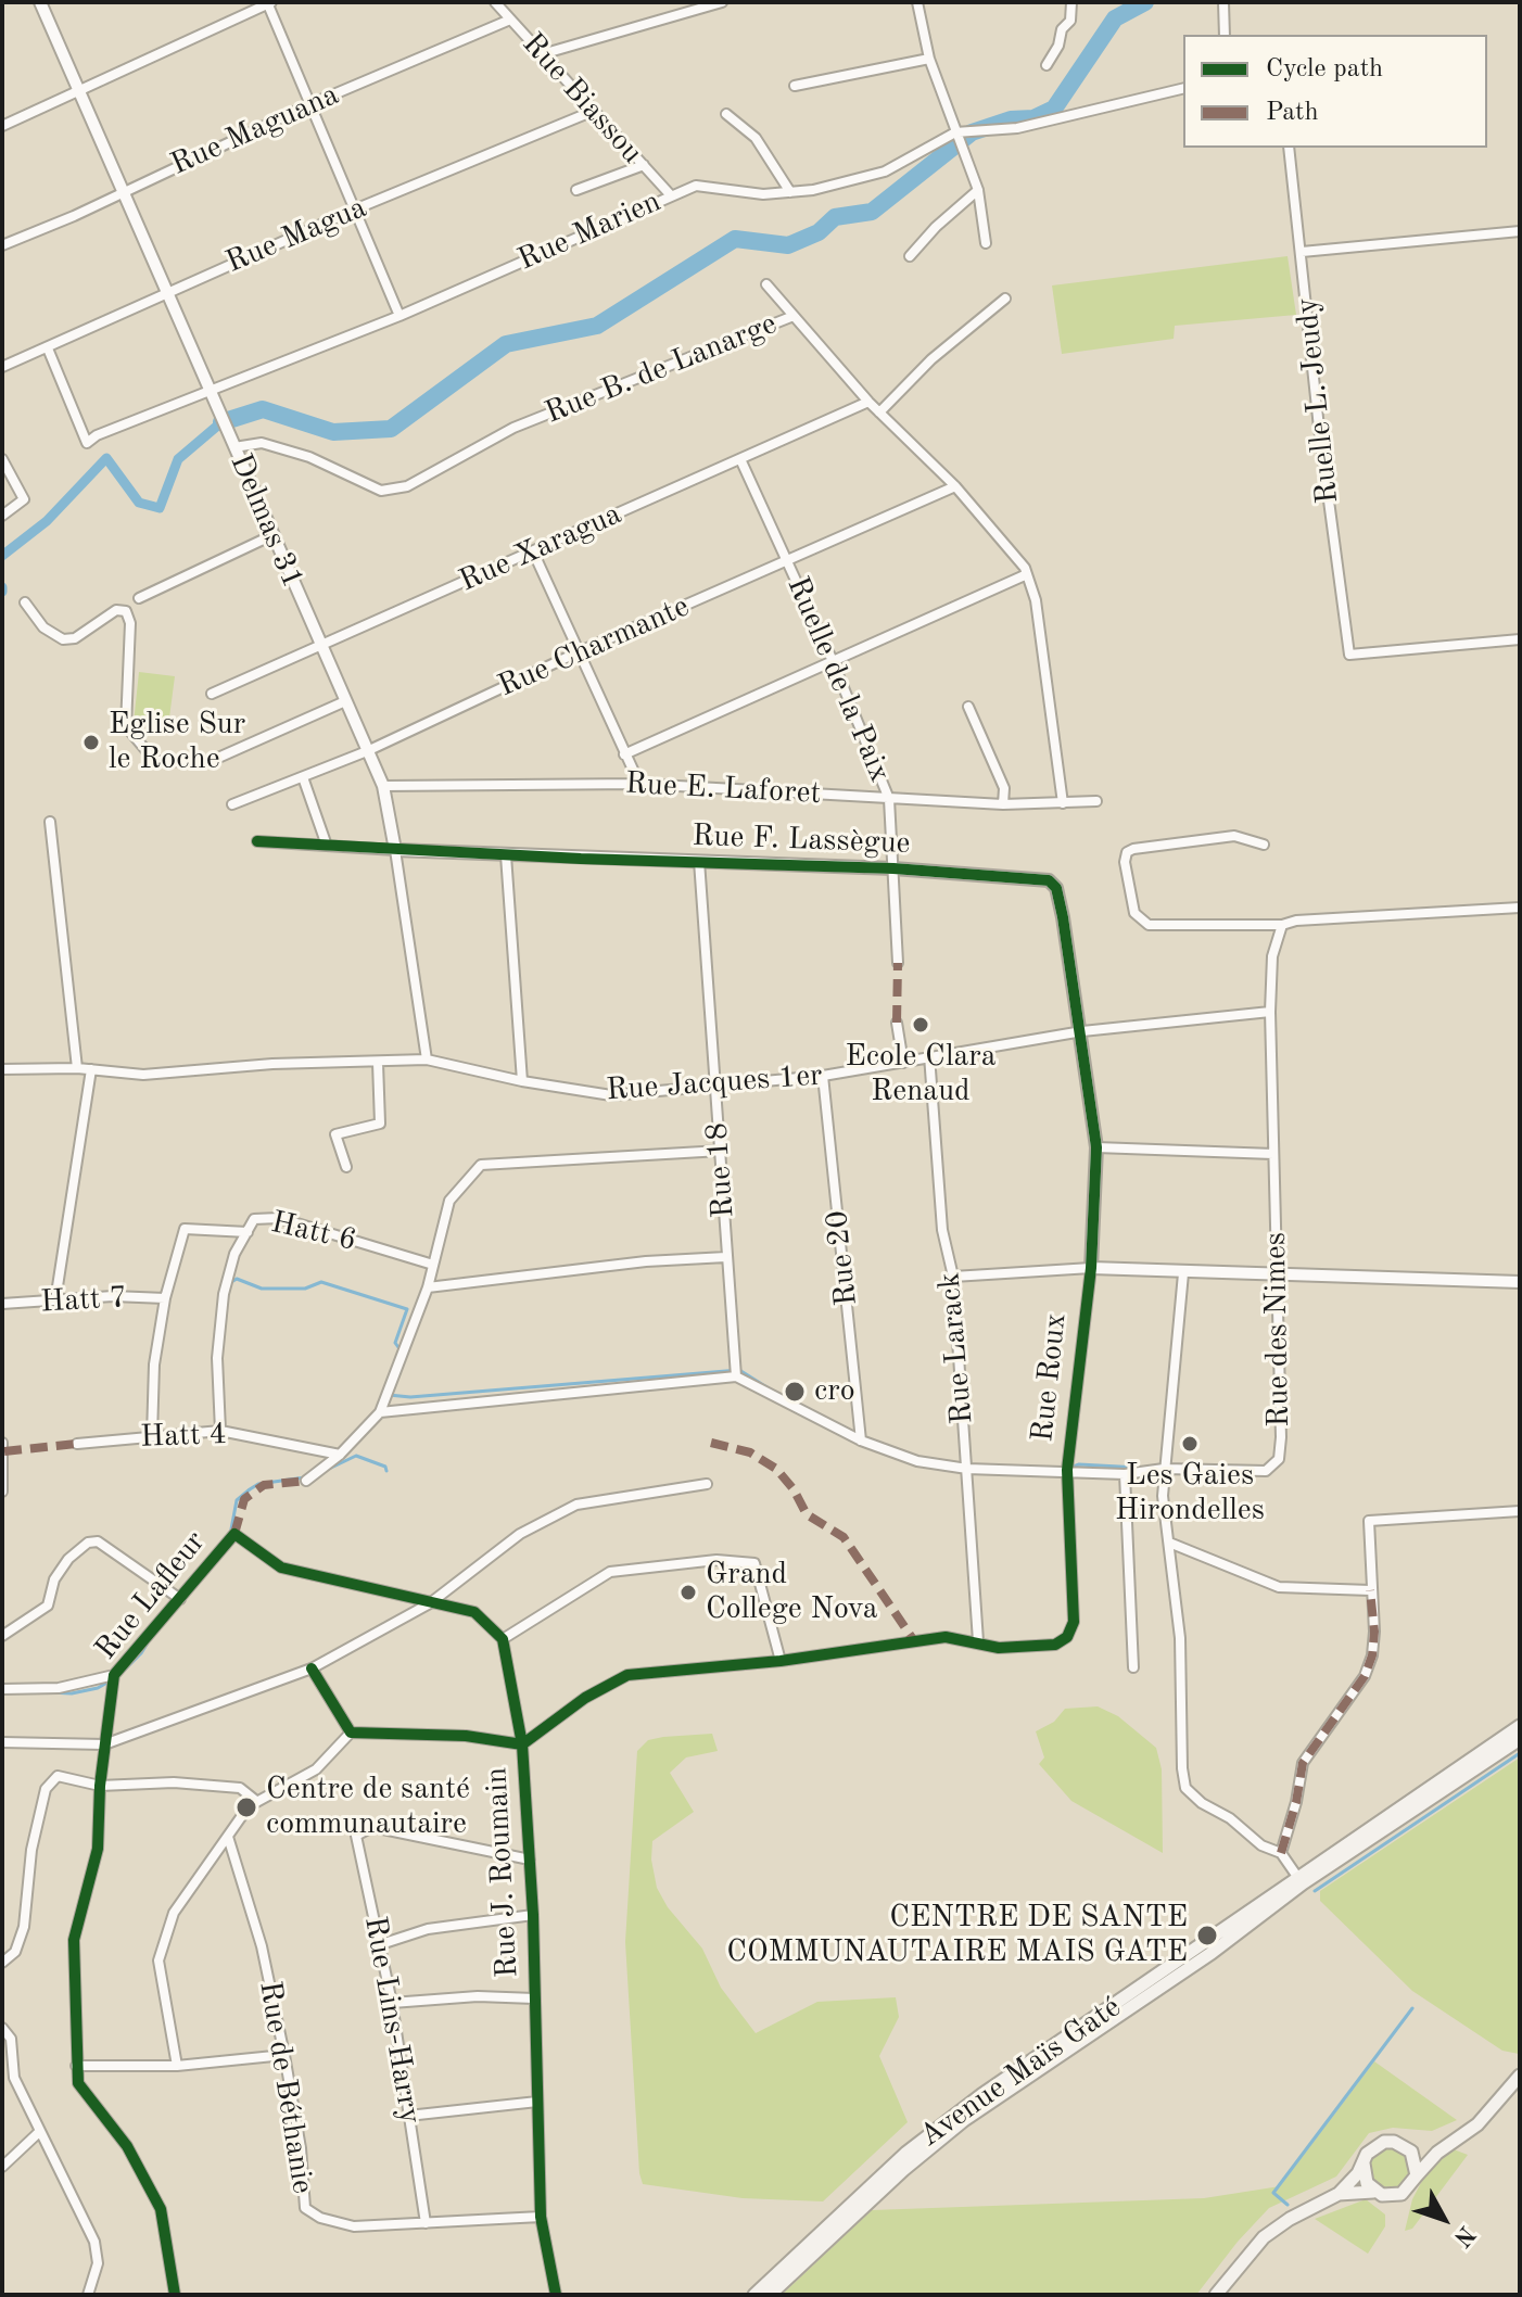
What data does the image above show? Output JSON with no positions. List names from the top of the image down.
{
  "streets": {
    "main road": ["Avenue Maïs Gaté"],
    "street": [
      "Rue Biassou",
      "Rue Maguana",
      "Rue Marien",
      "Rue Magua",
      "Rue B. de Lanarge",
      "Ruelle L. Jeudy",
      "Delmas 31",
      "Rue Xaragua",
      "Rue Charmante",
      "Ruelle de la Paix",
      "Rue E. Laforet",
      "Rue F. Lassègue",
      "Rue Jacques 1er",
      "Rue 18",
      "Hatt 6",
      "Rue 20",
      "Hatt 7",
      "Rue des Nimes",
      "Rue Larack",
      "Rue Roux",
      "Hatt 4",
      "Rue Lafleur",
      "Rue J. Roumain",
      "Rue Lins-Harry",
      "Rue de Béthanie"
    ]
  },
  "crossings": [
    ["Rue Biassou", "Rue Maguana"],
    ["Rue Biassou", "Rue Marien"],
    ["Rue Biassou", "Rue Magua"],
    ["Rue Maguana", "Delmas 31"],
    ["Rue Marien", "Rue Magua"],
    ["Rue Marien", "Delmas 31"],
    ["Rue Magua", "Delmas 31"],
    ["Rue B. de Lanarge", "Delmas 31"],
    ["Rue B. de Lanarge", "Rue Xaragua"],
    ["Rue B. de Lanarge", "Rue Charmante"],
    ["Rue B. de Lanarge", "Rue E. Laforet"],
    ["Delmas 31", "Rue Xaragua"],
    ["Delmas 31", "Rue Charmante"],
    ["Delmas 31", "Rue E. Laforet"],
    ["Delmas 31", "Rue F. Lassègue"],
    ["Delmas 31", "Rue Jacques 1er"],
    ["Rue Xaragua", "Ruelle de la Paix"],
    ["Rue Charmante", "Ruelle de la Paix"],
    ["Ruelle de la Paix", "Rue E. Laforet"],
    ["Ruelle de la Paix", "Rue F. Lassègue"],
    ["Rue F. Lassègue", "Rue Jacques 1er"],
    ["Rue F. Lassègue", "Rue 18"],
    ["Rue F. Lassègue", "Rue Roux"],
    ["Rue Jacques 1er", "Rue 18"],
    ["Rue Jacques 1er", "Rue 20"],
    ["Rue Jacques 1er", "Rue des Nimes"],
    ["Rue Jacques 1er", "Rue Larack"],
    ["Rue Jacques 1er", "Rue Roux"],
    ["Rue 18", "Rue des Nimes"],
    ["Hatt 6", "Hatt 4"],
    ["Rue 20", "Rue des Nimes"],
    ["Rue des Nimes", "Rue Larack"],
    ["Rue des Nimes", "Rue Roux"],
    ["Rue Larack", "Rue Roux"],
    ["Rue J. Roumain", "Rue Lins-Harry"],
    ["Rue J. Roumain", "Rue de Béthanie"],
    ["Rue Lins-Harry", "Rue de Béthanie"]
  ],
  "places": [
    "Eglise Sur le Roche",
    "Ecole Clara Renaud",
    "cro",
    "Les Gaies Hirondelles",
    "Grand College Nova",
    "Centre de santé communautaire",
    "CENTRE DE SANTE COMMUNAUTAIRE MAIS GATE"
  ],
  "legend": ["Cycle path", "Path"],
  "north": "bottom right"
}
